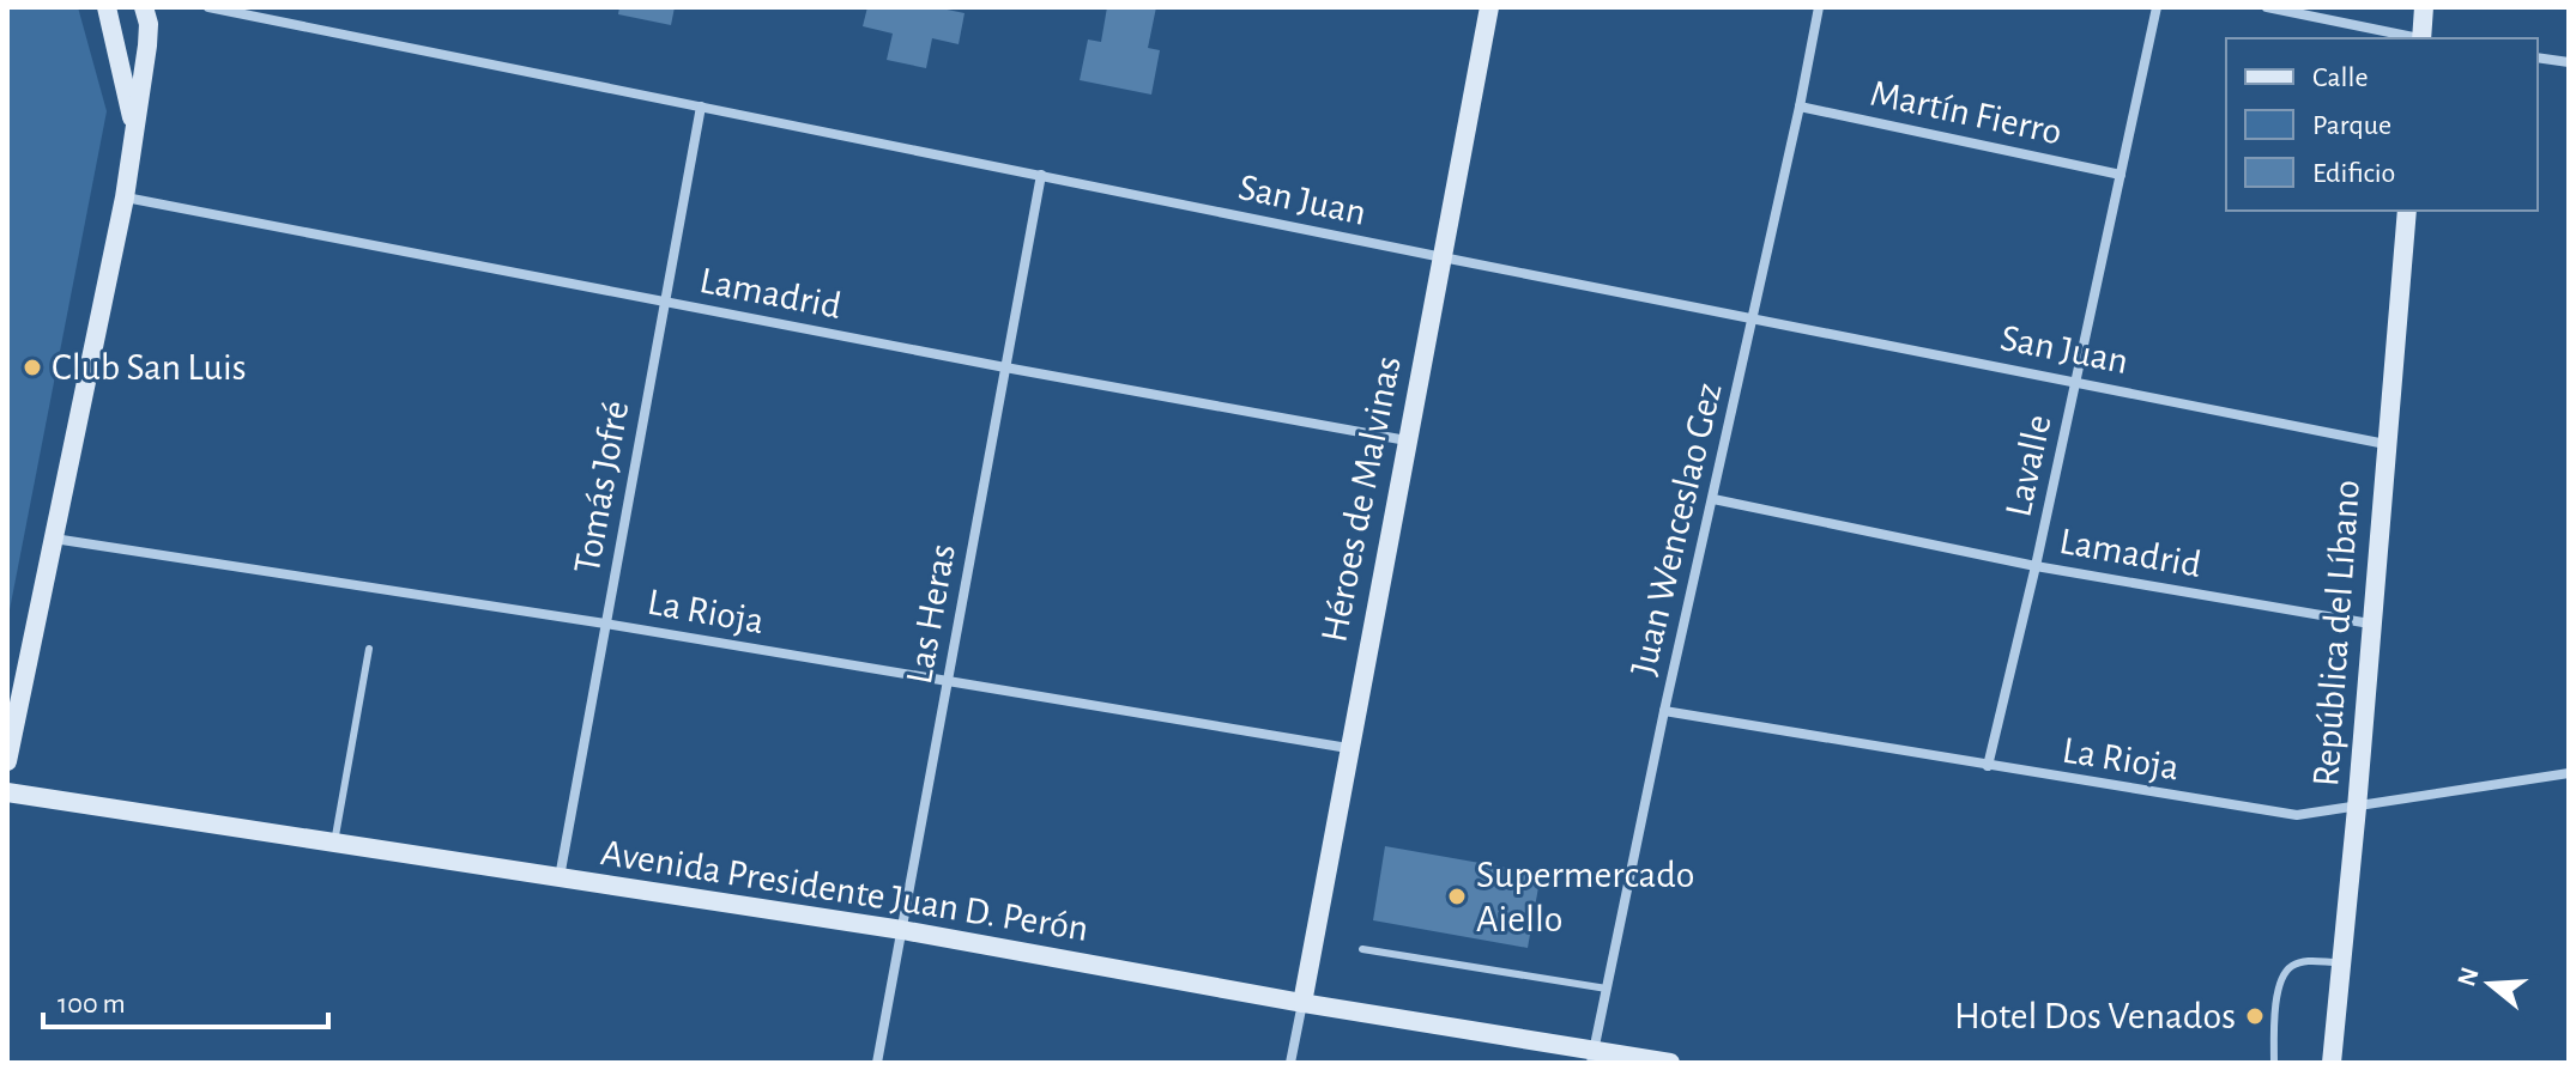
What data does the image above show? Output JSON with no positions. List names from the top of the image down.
{
  "streets": {
    "main road": ["Héroes de Malvinas", "República del Líbano", "Avenida Presidente Juan D. Perón"],
    "street": [
      "Martín Fierro",
      "San Juan",
      "Lamadrid",
      "Lavalle",
      "Tomás Jofré",
      "Juan Wenceslao Gez",
      "La Rioja",
      "Las Heras"
    ]
  },
  "crossings": [
    ["Martín Fierro", "Lavalle"],
    ["Martín Fierro", "Juan Wenceslao Gez"],
    ["San Juan", "Lavalle"],
    ["San Juan", "Tomás Jofré"],
    ["San Juan", "Héroes de Malvinas"],
    ["San Juan", "Juan Wenceslao Gez"],
    ["San Juan", "Las Heras"],
    ["San Juan", "República del Líbano"],
    ["Lamadrid", "Lavalle"],
    ["Lamadrid", "Tomás Jofré"],
    ["Lamadrid", "Héroes de Malvinas"],
    ["Lamadrid", "Juan Wenceslao Gez"],
    ["Lamadrid", "Las Heras"],
    ["Lamadrid", "República del Líbano"],
    ["Lavalle", "La Rioja"],
    ["Tomás Jofré", "La Rioja"],
    ["Tomás Jofré", "Avenida Presidente Juan D. Perón"],
    ["Héroes de Malvinas", "La Rioja"],
    ["Héroes de Malvinas", "Avenida Presidente Juan D. Perón"],
    ["Juan Wenceslao Gez", "La Rioja"],
    ["Juan Wenceslao Gez", "Avenida Presidente Juan D. Perón"],
    ["La Rioja", "Las Heras"],
    ["La Rioja", "República del Líbano"],
    ["Las Heras", "Avenida Presidente Juan D. Perón"]
  ],
  "places": ["Club San Luis", "Supermercado Aiello", "Hotel Dos Venados"],
  "legend": ["Calle", "Parque", "Edificio"],
  "scale_bar": "100 m",
  "north": "left"
}
